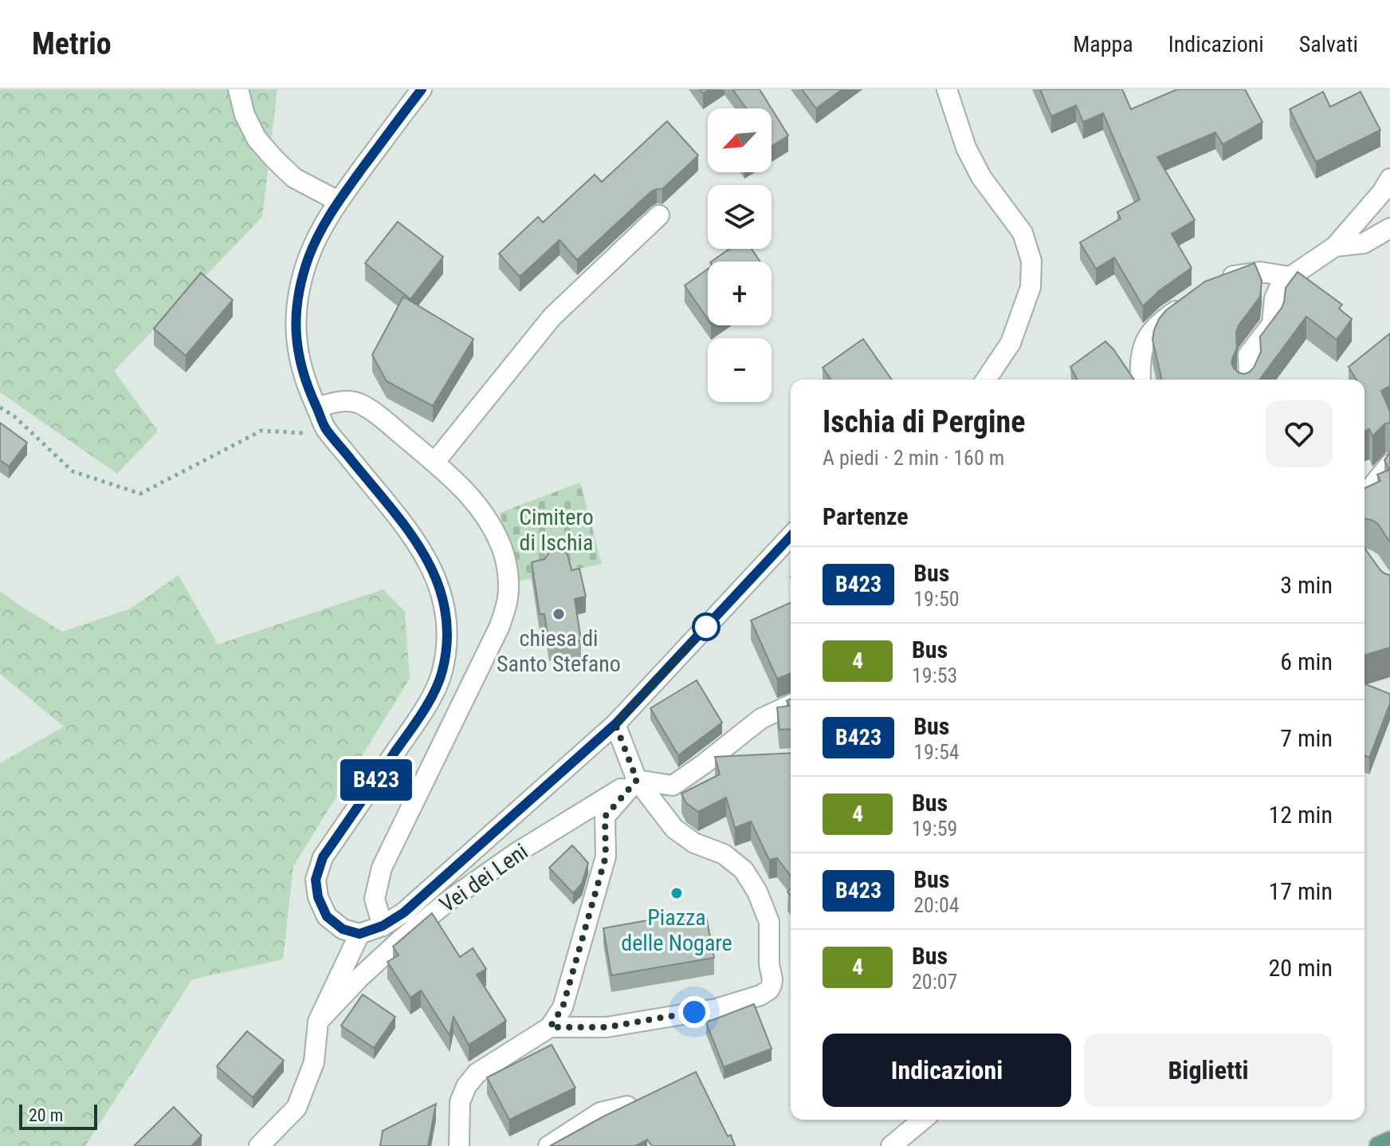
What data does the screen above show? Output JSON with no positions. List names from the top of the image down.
{
  "streets": {
    "street": ["Vei dei Leni"]
  },
  "parks": ["Cimitero di Ischia"],
  "places": ["chiesa di Santo Stefano", "Piazza delle Nogare"],
  "lines": ["bus line B423"],
  "scale_bar": "20 m",
  "north": "bottom left",
  "page": {
    "header": "Metrio",
    "nav": ["Mappa", "Indicazioni", "Salvati"],
    "on_map": "B423",
    "map_buttons": ["+", "−"],
    "heading": [
      ["Ischia di Pergine", "A piedi · 2 min · 160 m"],
      "Partenze"
    ],
    "list": [
      {
        "mark": "B423",
        "name": "Bus",
        "note": "19:50",
        "value": "3 min"
      },
      {
        "mark": "4",
        "name": "Bus",
        "note": "19:53",
        "value": "6 min"
      },
      {
        "mark": "B423",
        "name": "Bus",
        "note": "19:54",
        "value": "7 min"
      },
      {
        "mark": "4",
        "name": "Bus",
        "note": "19:59",
        "value": "12 min"
      },
      {
        "mark": "B423",
        "name": "Bus",
        "note": "20:04",
        "value": "17 min"
      },
      {
        "mark": "4",
        "name": "Bus",
        "note": "20:07",
        "value": "20 min"
      }
    ],
    "buttons": ["Indicazioni", "Biglietti"],
    "scale": "20 m"
  }
}
